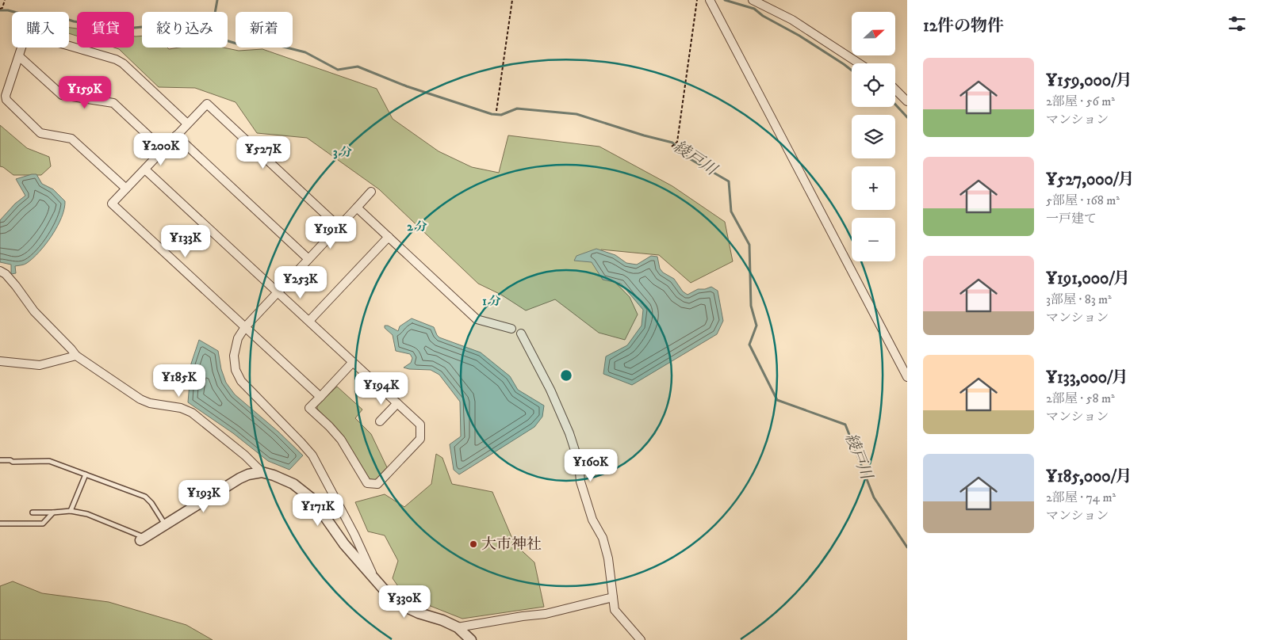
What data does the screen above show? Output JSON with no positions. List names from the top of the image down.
{
  "water": ["綾戸川"],
  "places": ["大市神社"],
  "north": "right",
  "page": {
    "heading": "12件の物件",
    "map_buttons": ["+", "−"],
    "chip": [
      "購入",
      "賃貸",
      "絞り込み",
      "新着"
    ],
    "list": [
      {
        "name": "¥159,000/月",
        "note": "2部屋 · 56 m² · マンション"
      },
      {
        "name": "¥527,000/月",
        "note": "5部屋 · 168 m² · 一戸建て"
      },
      {
        "name": "¥191,000/月",
        "note": "3部屋 · 83 m² · マンション"
      },
      {
        "name": "¥133,000/月",
        "note": "2部屋 · 58 m² · マンション"
      },
      {
        "name": "¥185,000/月",
        "note": "2部屋 · 74 m² · マンション"
      }
    ],
    "price": [
      "¥159K",
      "¥200K",
      "¥527K",
      "¥191K",
      "¥133K",
      "¥253K",
      "¥185K",
      "¥194K",
      "¥160K",
      "¥193K",
      "¥171K",
      "¥330K"
    ]
  },
  "rings": ["3 分", "2 分", "1 分"]
}
